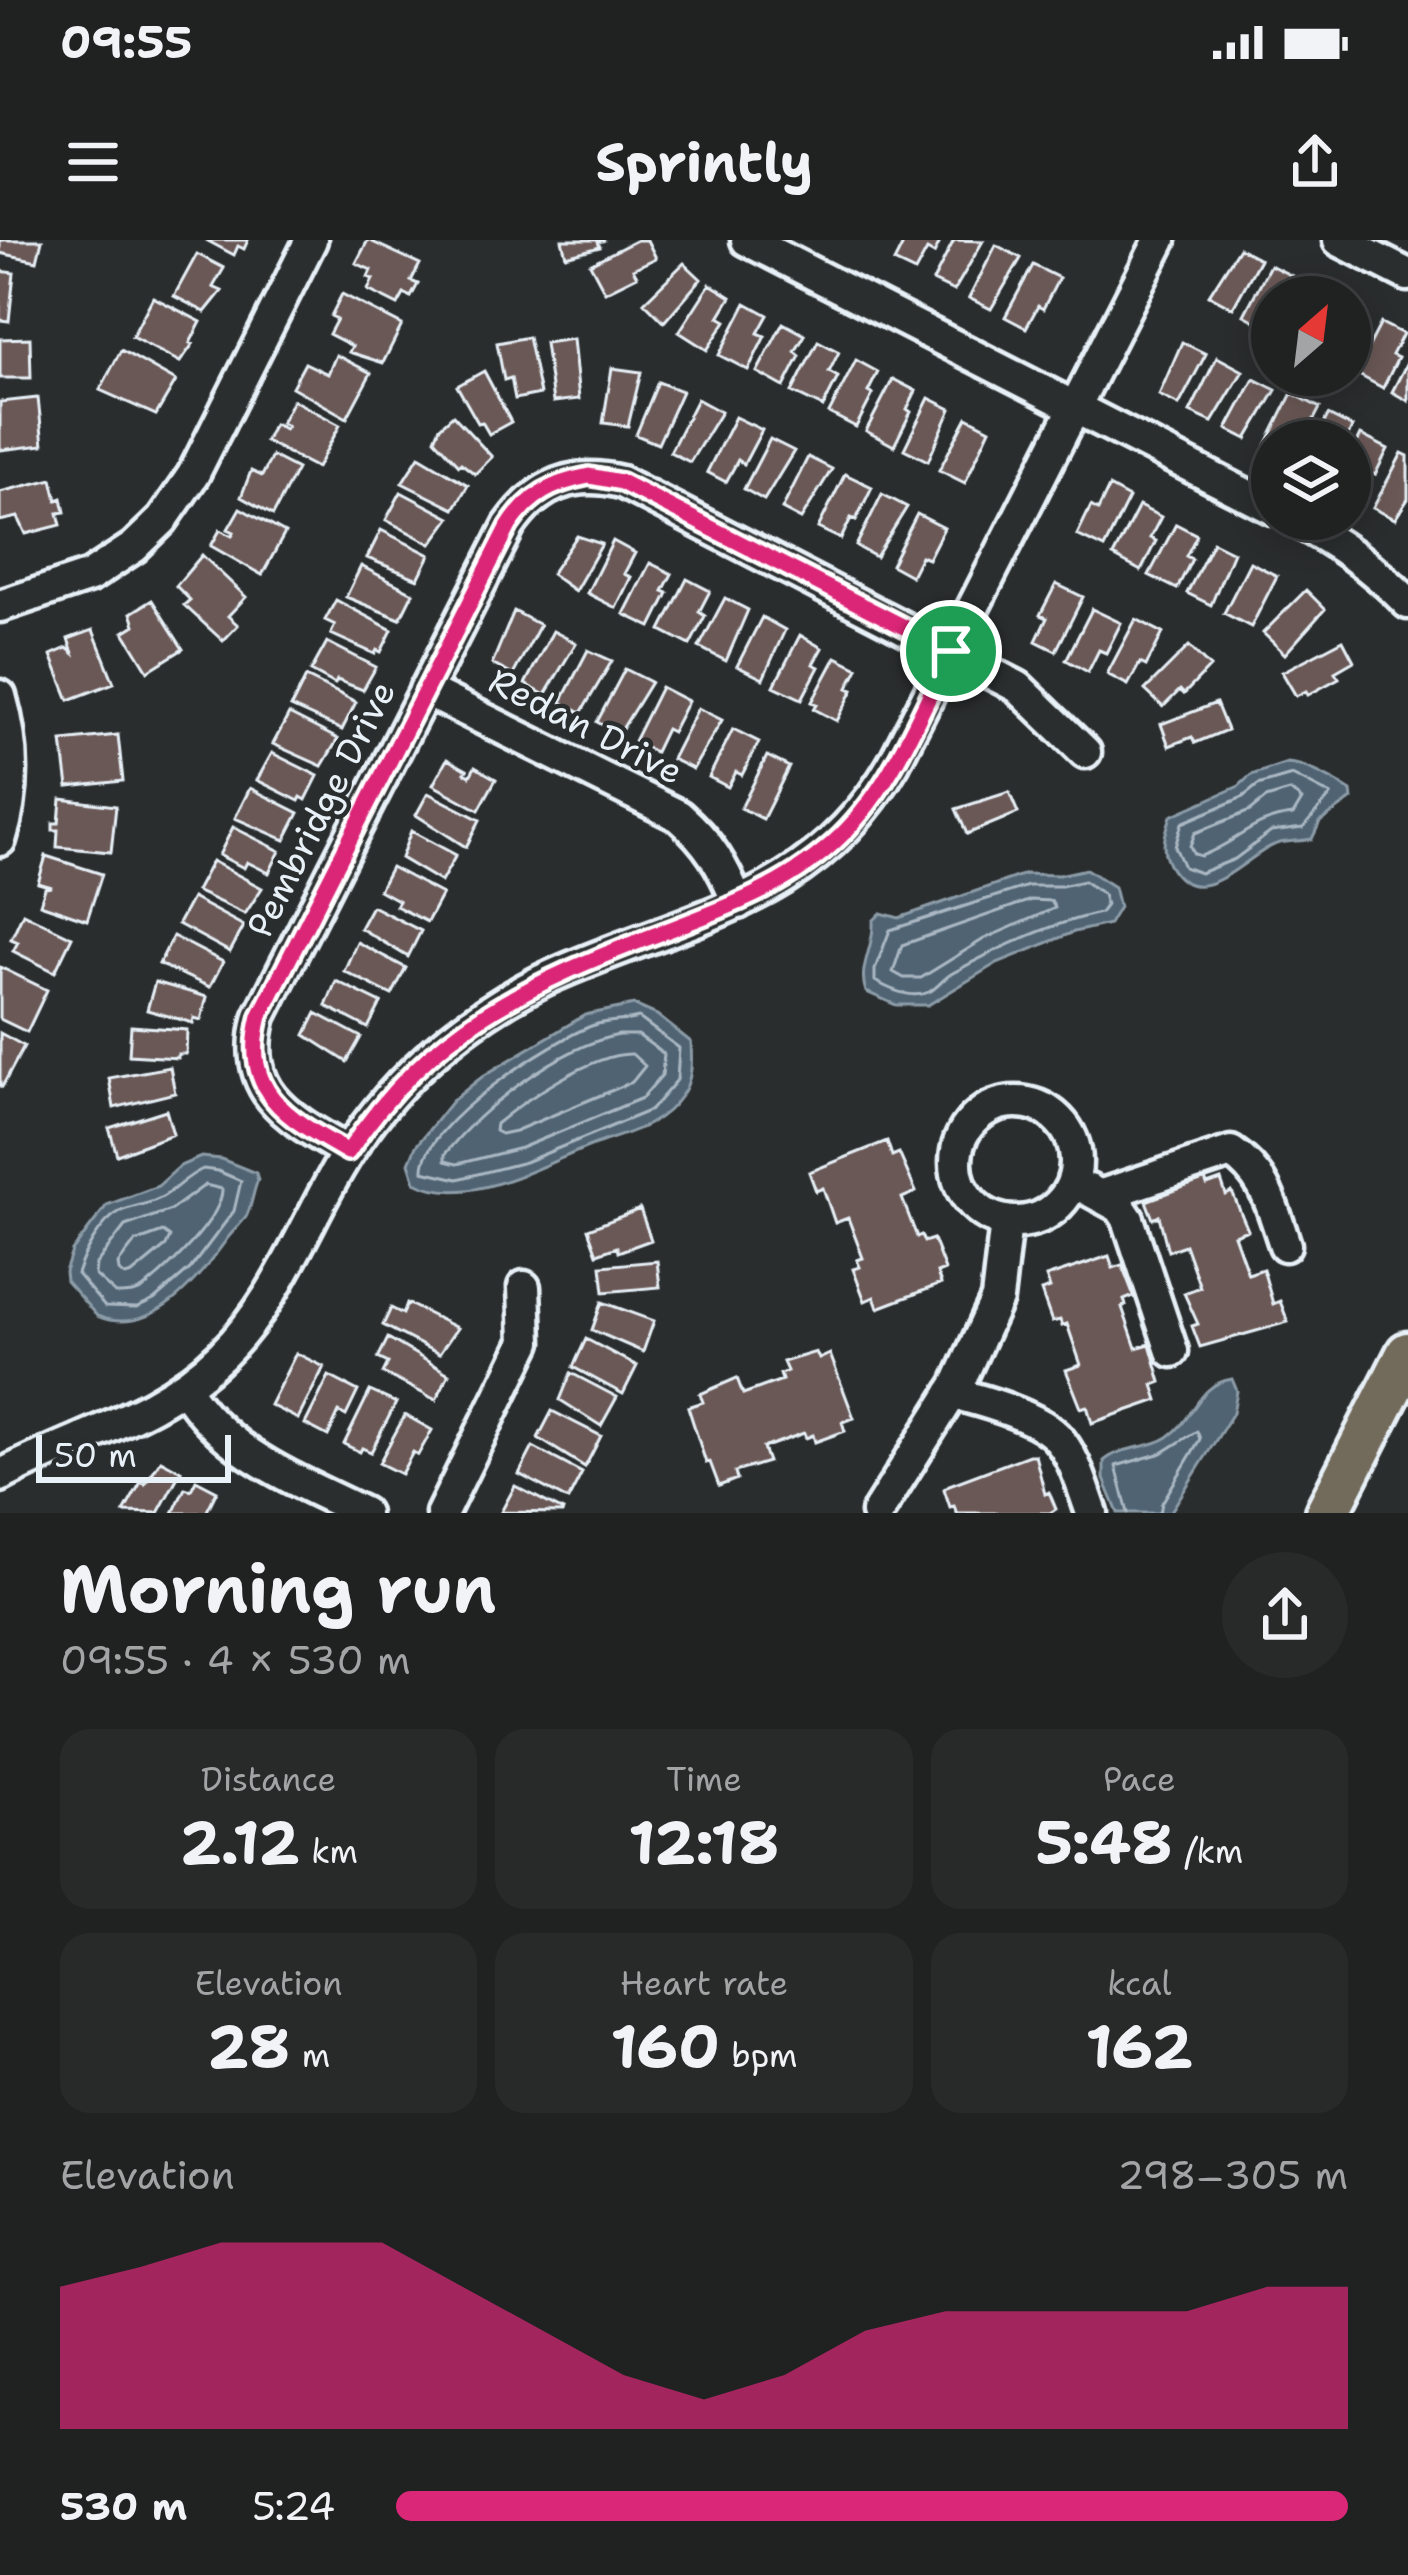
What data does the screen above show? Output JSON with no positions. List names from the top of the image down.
{
  "streets": {
    "street": ["Redan Drive", "Pembridge Drive"]
  },
  "crossings": [
    ["Redan Drive", "Pembridge Drive"]
  ],
  "scale_bar": "50 m",
  "north": "top right",
  "page": {
    "status": "09:55",
    "header": "Sprintly",
    "scale": "50 m",
    "heading": ["Morning run", "09:55 · 4 × 530 m"],
    "stats": [
      ["Distance", "2.12 km"],
      ["Time", "12:18"],
      ["Pace", "5:48 /km"],
      ["Elevation", "28 m"],
      ["Heart rate", "160 bpm"],
      ["kcal", "162"]
    ],
    "chart": ["Elevation", "298–305 m"],
    "list": [
      {
        "name": "530 m",
        "note": "5:24"
      }
    ]
  }
}
